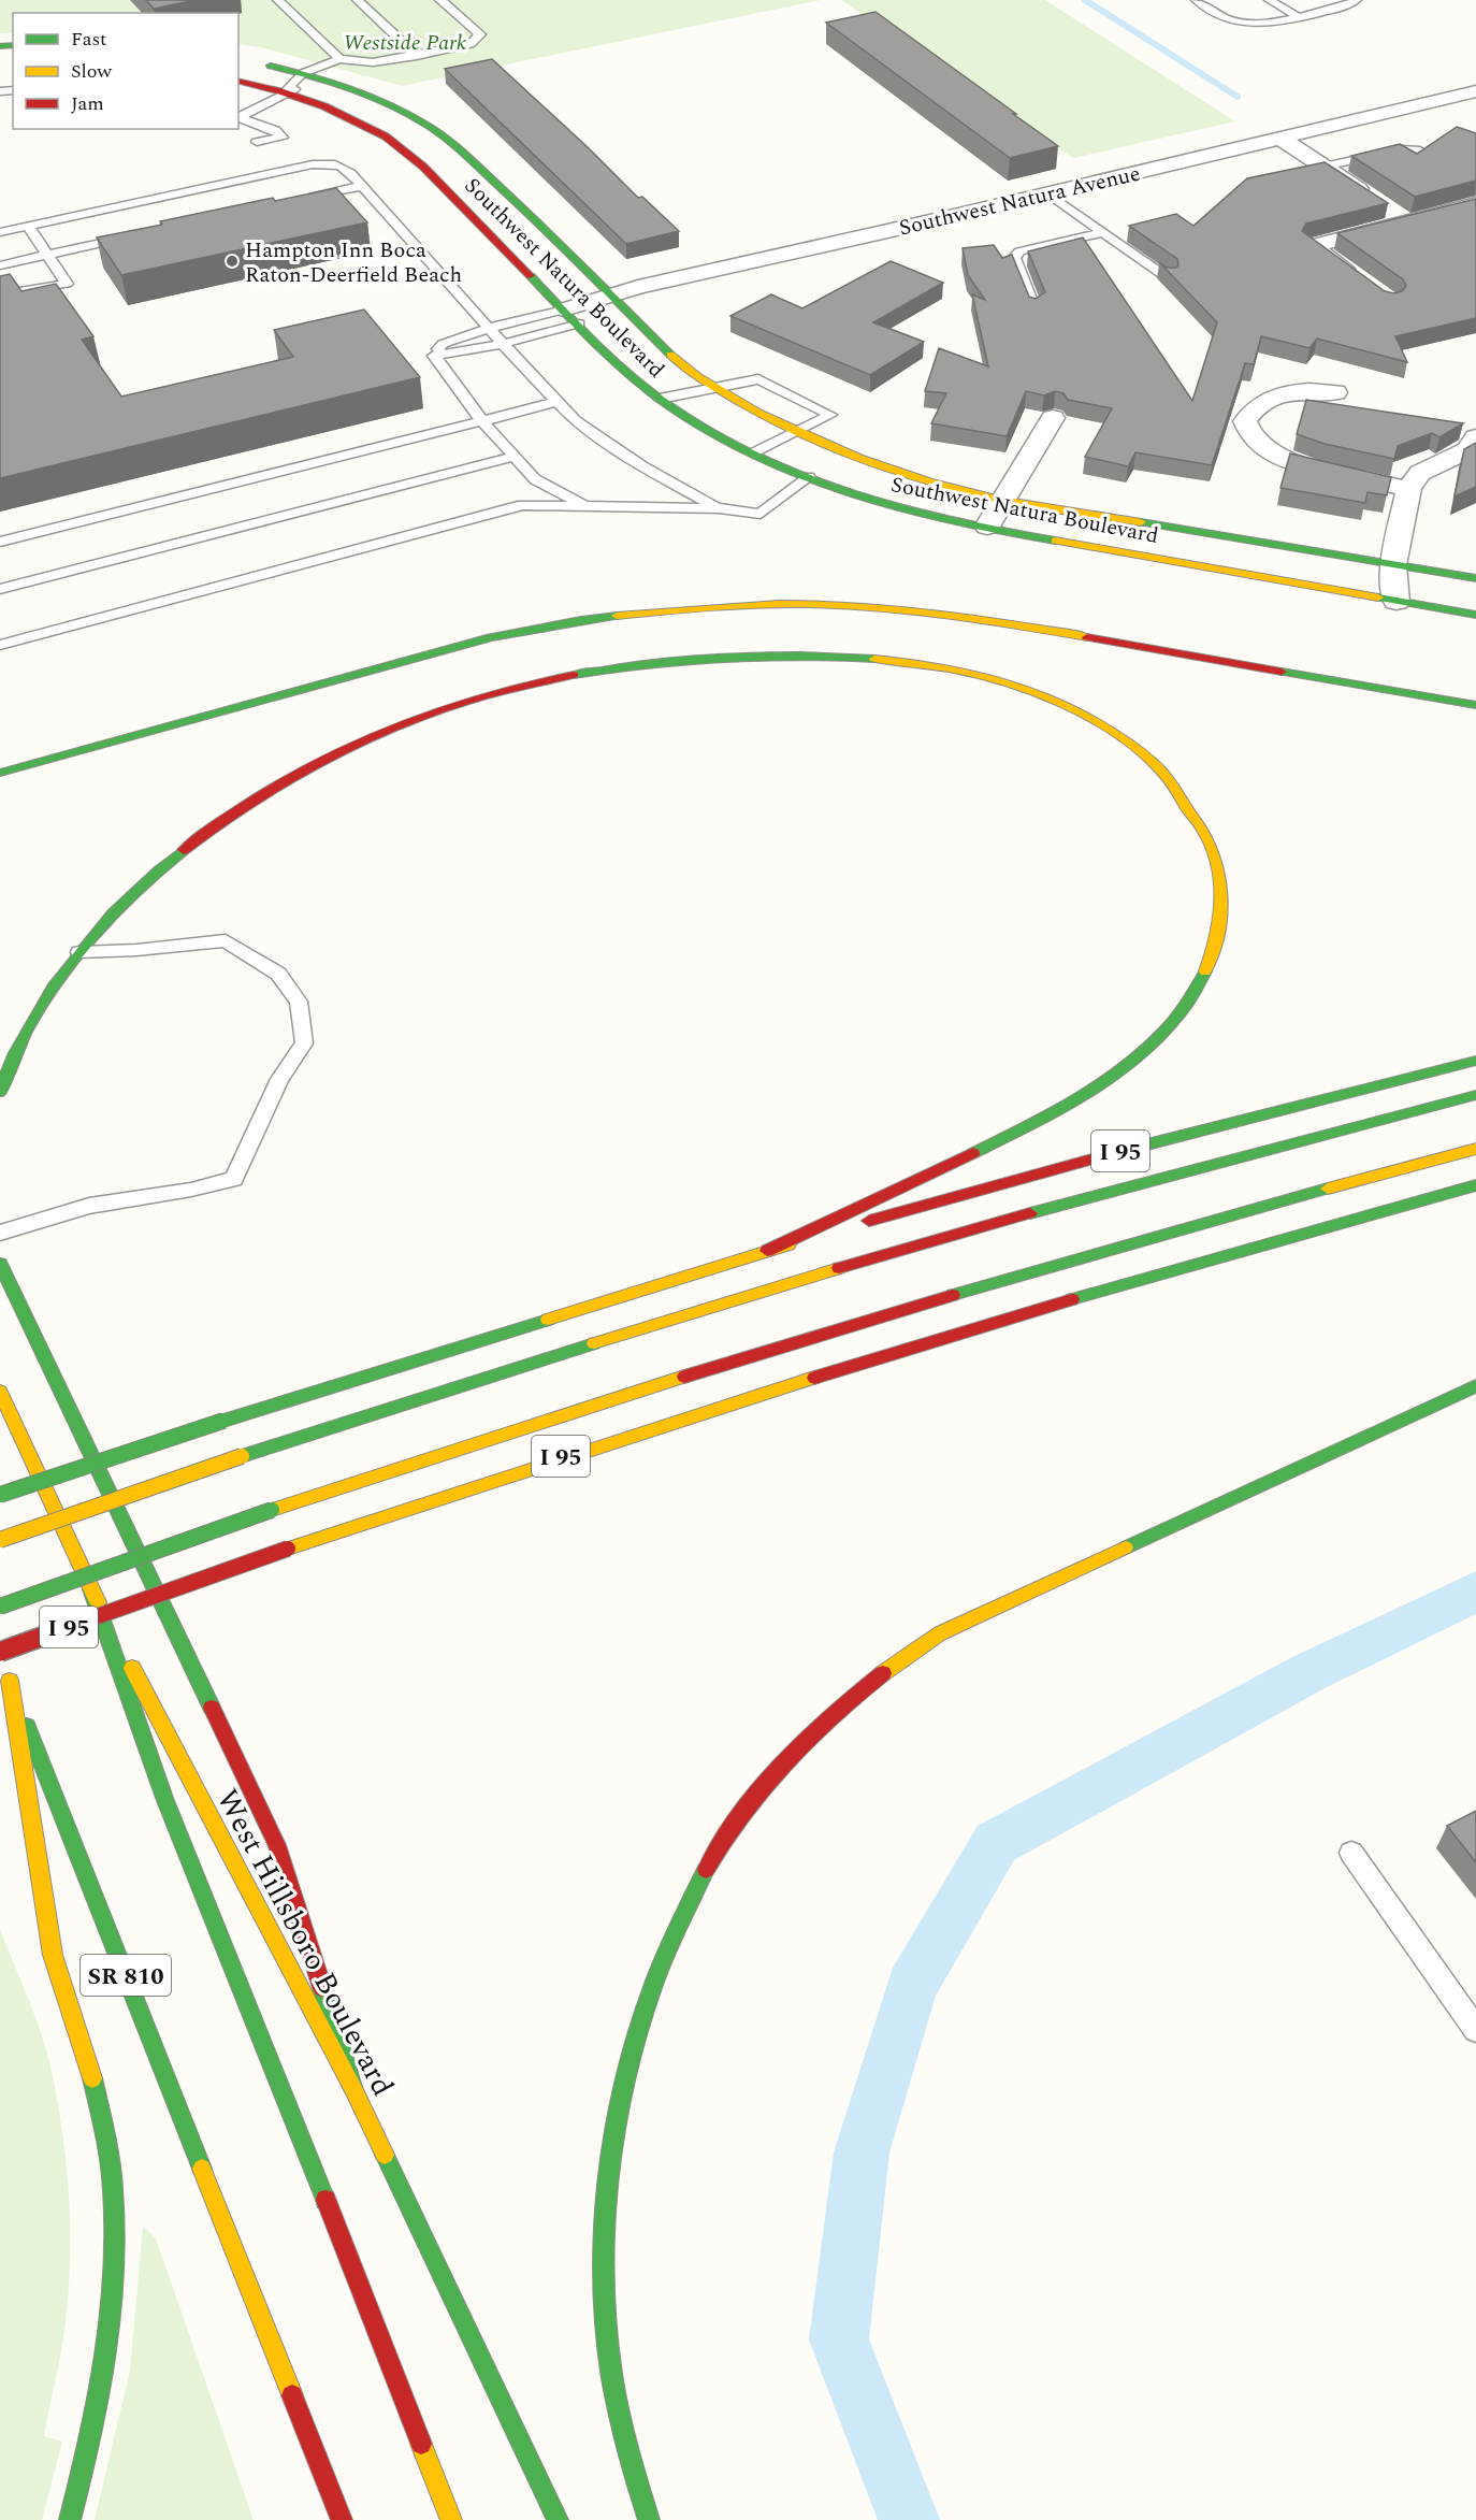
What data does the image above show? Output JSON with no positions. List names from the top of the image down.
{
  "streets": {
    "main road": [
      "Southwest Natura Boulevard",
      "I 95",
      "West Hillsboro Boulevard",
      "SR 810"
    ],
    "street": ["Southwest Natura Avenue"]
  },
  "crossings": [
    ["Southwest Natura Avenue", "Southwest Natura Boulevard"]
  ],
  "parks": ["Westside Park"],
  "places": ["Hampton Inn Boca Raton-Deerfield Beach"],
  "legend": ["Fast", "Slow", "Jam"]
}
